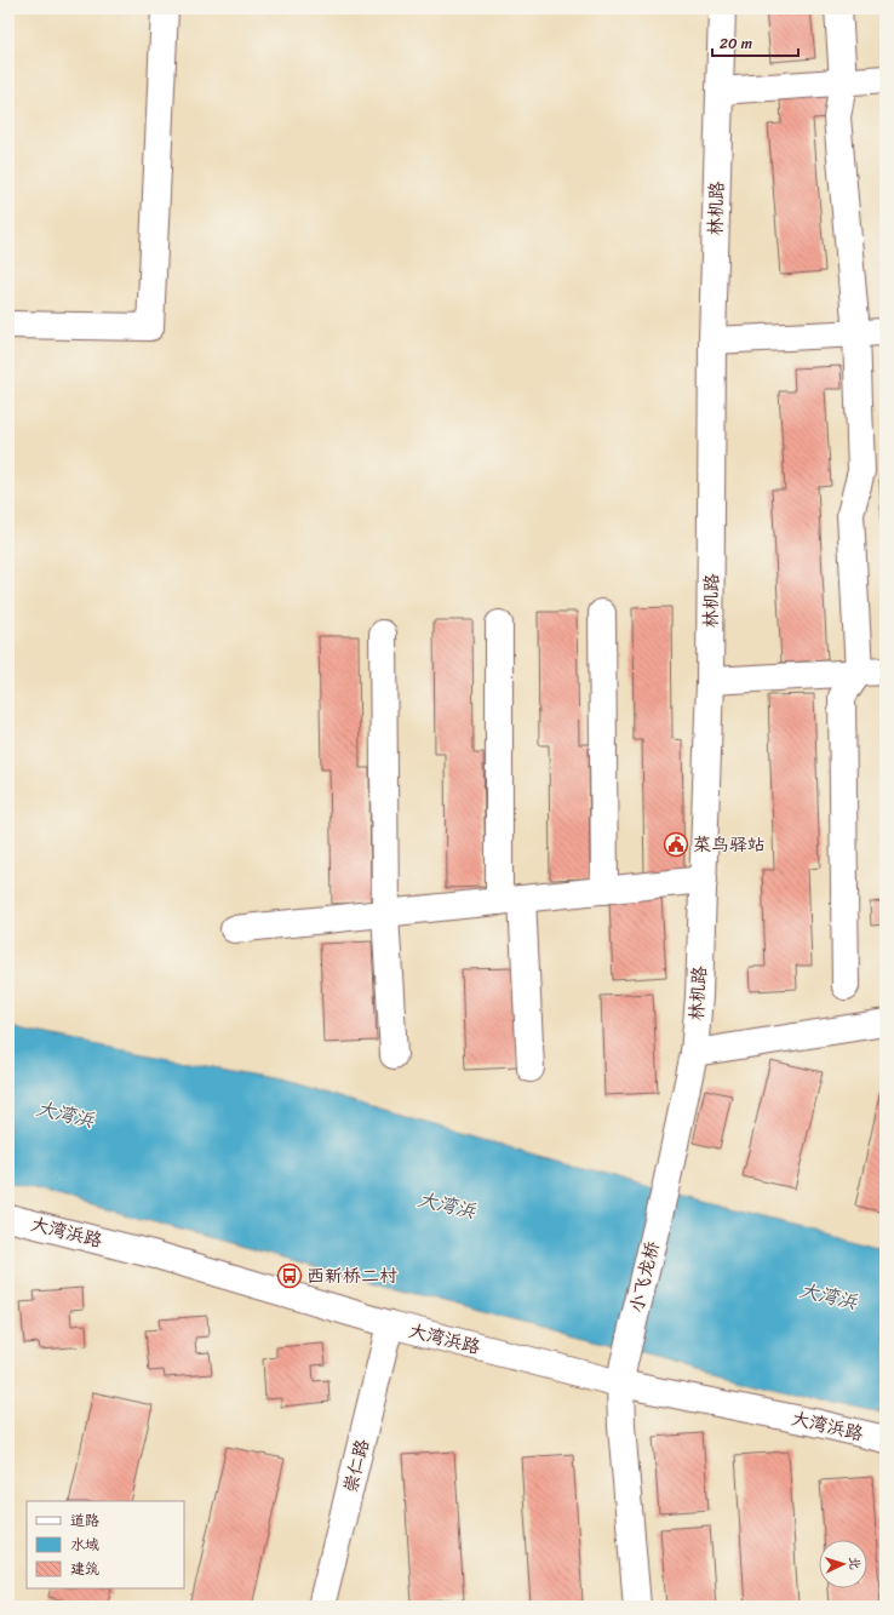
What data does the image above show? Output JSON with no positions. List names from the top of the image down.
{
  "streets": {
    "street": [
      "林机路",
      "大湾浜路",
      "小飞龙桥",
      "崇仁路"
    ]
  },
  "crossings": [
    ["林机路", "小飞龙桥"],
    ["大湾浜路", "小飞龙桥"],
    ["大湾浜路", "崇仁路"]
  ],
  "water": ["大湾浜"],
  "places": {
    "public building": ["菜鸟驿站"],
    "bus stop": ["西新桥二村"]
  },
  "legend": ["道路", "水域", "建筑"],
  "scale_bar": "20 m",
  "north": "right"
}
